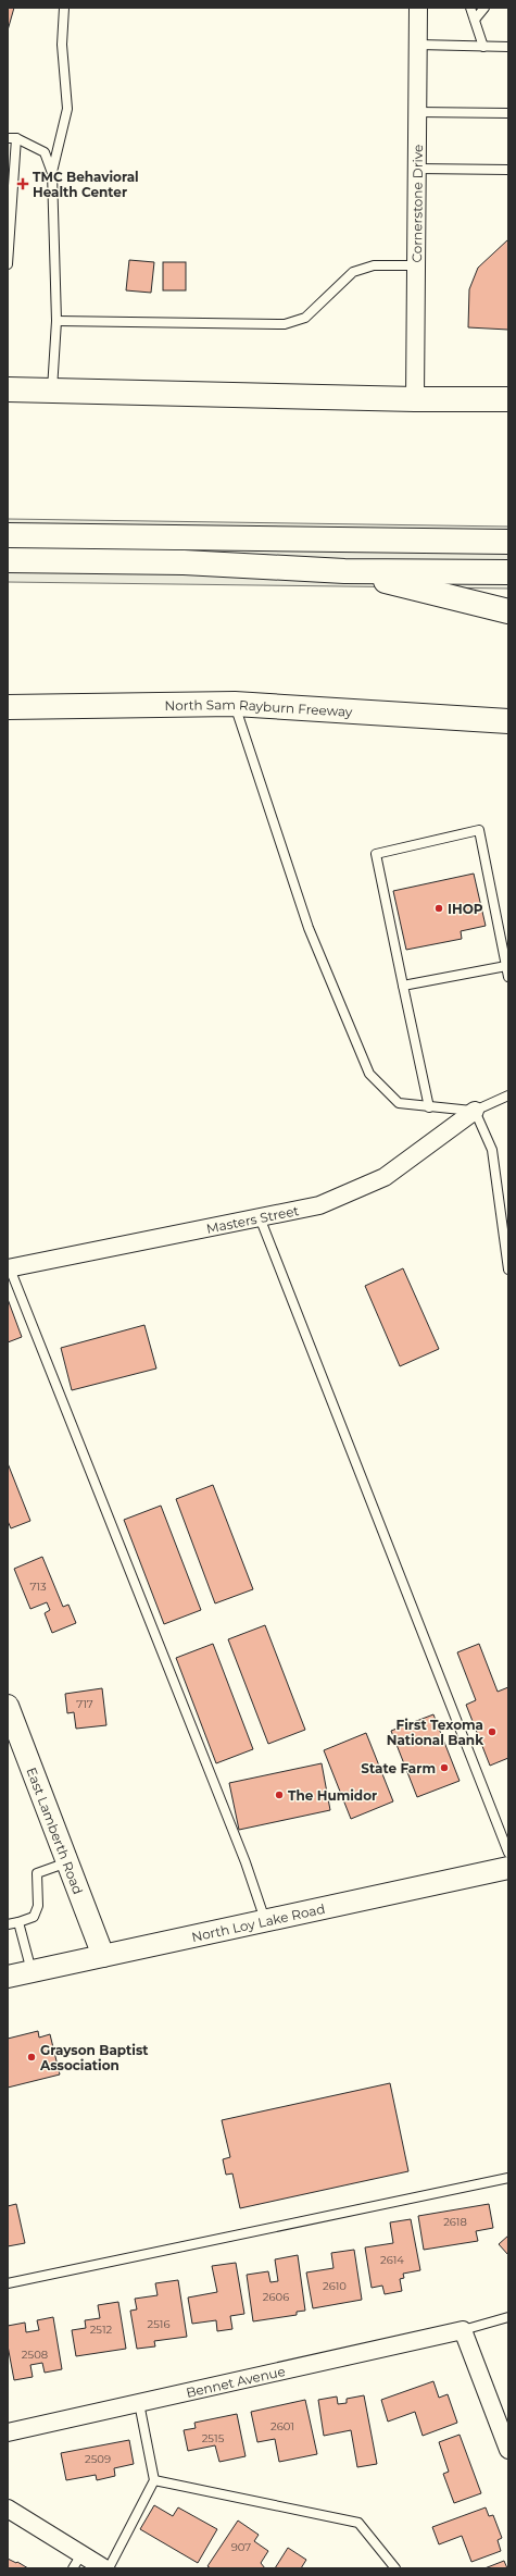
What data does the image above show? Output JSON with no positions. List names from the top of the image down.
{
  "streets": {
    "main road": ["North Sam Rayburn Freeway"],
    "street": [
      "Cornerstone Drive",
      "Masters Street",
      "East Lamberth Road",
      "North Loy Lake Road",
      "Bennet Avenue"
    ]
  },
  "crossings": [
    ["East Lamberth Road", "North Loy Lake Road"]
  ],
  "places": {
    "health": ["TMC Behavioral Health Center"],
    "other": [
      "IHOP",
      "First Texoma National Bank",
      "State Farm",
      "The Humidor",
      "Grayson Baptist Association"
    ]
  },
  "house_numbers": [
    "713",
    "717",
    "2618",
    "2614",
    "2610",
    "2606",
    "2516",
    "2512",
    "2508",
    "2601",
    "2515",
    "2509",
    "907"
  ]
}
